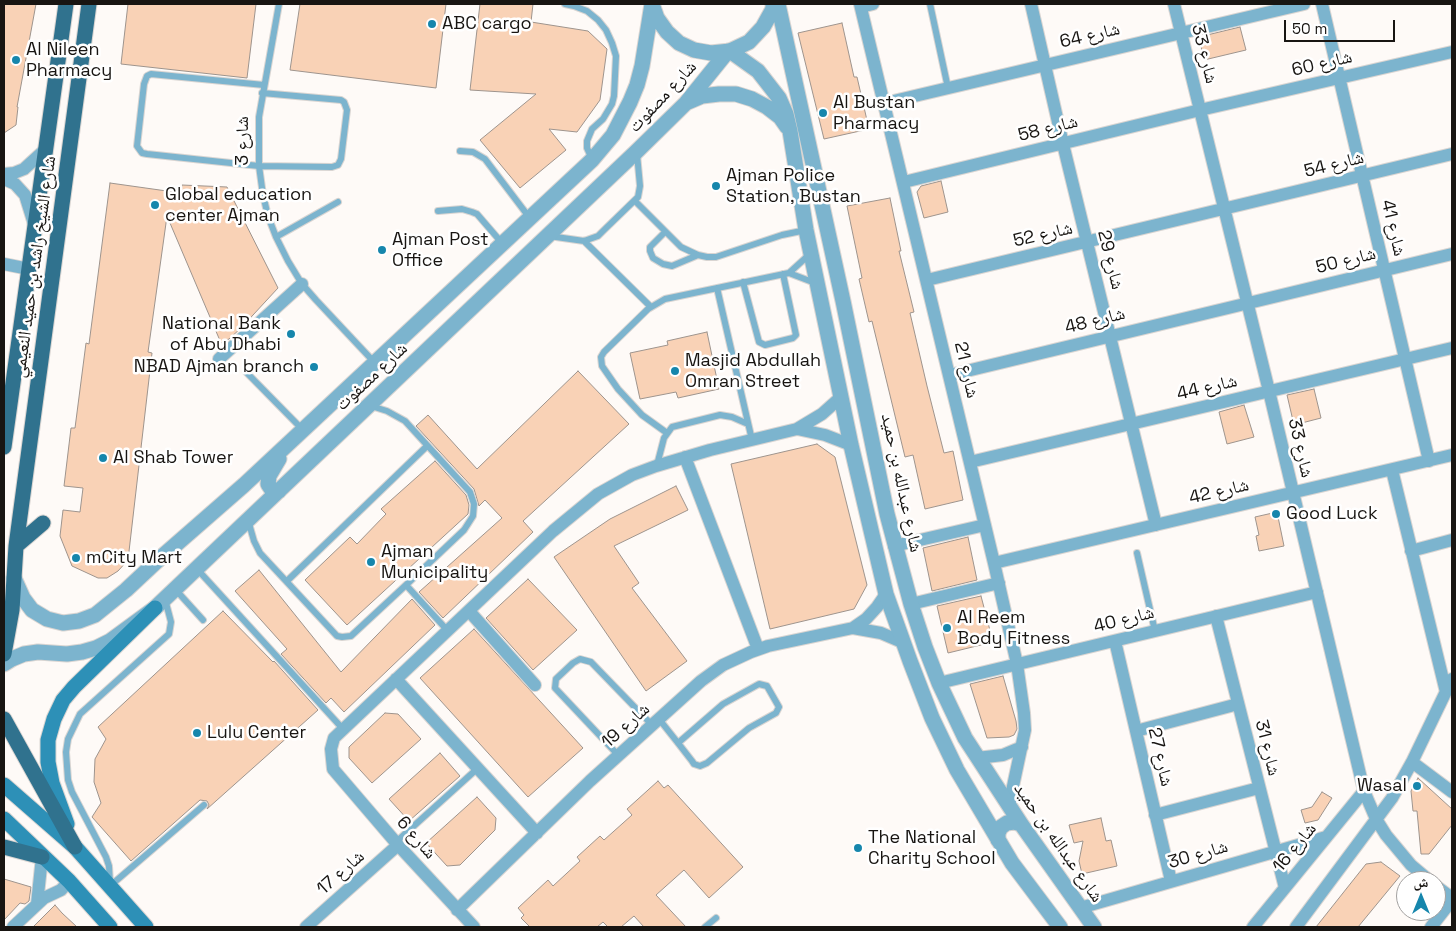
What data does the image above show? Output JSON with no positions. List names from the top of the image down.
{
  "streets": {
    "main road": ["شارع الشيخ راشد بن حميد النعيمي"],
    "street": [
      "شارع 64",
      "شارع 33",
      "شارع 60",
      "شارع مصفوت",
      "شارع 58",
      "شارع 54",
      "شارع 41",
      "شارع 52",
      "شارع 29",
      "شارع 50",
      "شارع 48",
      "شارع 21",
      "شارع 44",
      "شارع عبدالله بن حميد",
      "شارع 42",
      "شارع 40",
      "شارع 19",
      "شارع 31",
      "شارع 27",
      "شارع 6",
      "شارع 16",
      "شارع 30",
      "شارع 17"
    ],
    "lane": ["شارع 3"]
  },
  "crossings": [
    ["شارع 64", "شارع 33"],
    ["شارع 64", "شارع 29"],
    ["شارع 64", "شارع 21"],
    ["شارع 33", "شارع 60"],
    ["شارع 33", "شارع 58"],
    ["شارع 33", "شارع 54"],
    ["شارع 33", "شارع 52"],
    ["شارع 33", "شارع 50"],
    ["شارع 33", "شارع 48"],
    ["شارع 33", "شارع 44"],
    ["شارع 33", "شارع 42"],
    ["شارع 33", "شارع 40"],
    ["شارع 33", "شارع 16"],
    ["شارع 60", "شارع 58"],
    ["شارع 60", "شارع 41"],
    ["شارع مصفوت", "شارع 3"],
    ["شارع مصفوت", "شارع الشيخ راشد بن حميد النعيمي"],
    ["شارع 58", "شارع 29"],
    ["شارع 58", "شارع 21"],
    ["شارع 54", "شارع 41"],
    ["شارع 54", "شارع 52"],
    ["شارع 41", "شارع 50"],
    ["شارع 41", "شارع 44"],
    ["شارع 41", "شارع 42"],
    ["شارع 52", "شارع 29"],
    ["شارع 52", "شارع 21"],
    ["شارع 29", "شارع 48"],
    ["شارع 29", "شارع 44"],
    ["شارع 29", "شارع 42"],
    ["شارع 50", "شارع 48"],
    ["شارع 48", "شارع 21"],
    ["شارع 21", "شارع 44"],
    ["شارع 21", "شارع عبدالله بن حميد"],
    ["شارع 21", "شارع 42"],
    ["شارع 21", "شارع 40"],
    ["شارع عبدالله بن حميد", "شارع 40"],
    ["شارع عبدالله بن حميد", "شارع 30"],
    ["شارع 40", "شارع 31"],
    ["شارع 40", "شارع 27"],
    ["شارع 19", "شارع 6"],
    ["شارع 31", "شارع 16"],
    ["شارع 31", "شارع 30"],
    ["شارع 27", "شارع 30"],
    ["شارع 6", "شارع 17"],
    ["شارع 16", "شارع 30"]
  ],
  "places": [
    "ABC cargo",
    "Al Nileen Pharmacy",
    "Al Bustan Pharmacy",
    "Ajman Police Station, Bustan",
    "Global education center Ajman",
    "Ajman Post Office",
    "National Bank of Abu Dhabi",
    "NBAD Ajman branch",
    "Masjid Abdullah Omran Street",
    "Al Shab Tower",
    "Good Luck",
    "mCity Mart",
    "Ajman Municipality",
    "Al Reem Body Fitness",
    "Lulu Center",
    "Wasal",
    "The National Charity School"
  ],
  "scale_bar": "50 m",
  "north": "top"
}
